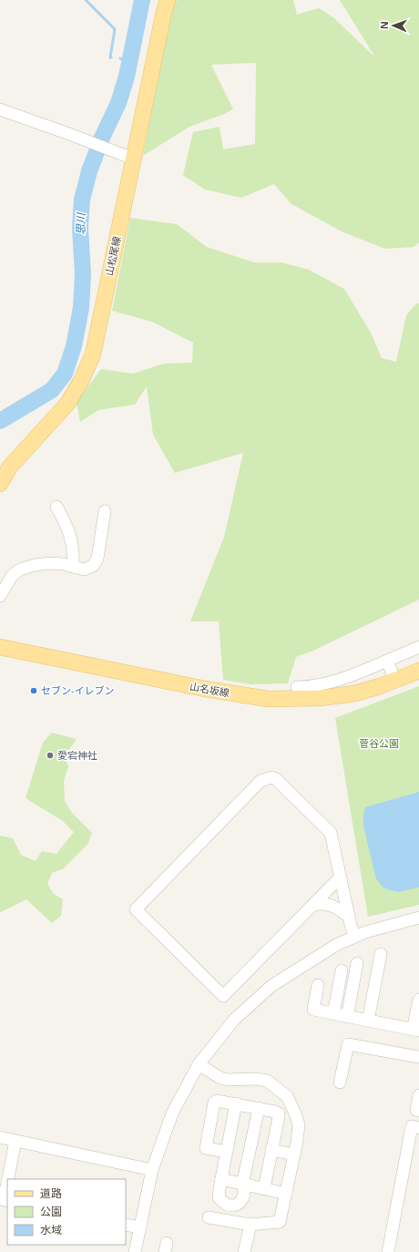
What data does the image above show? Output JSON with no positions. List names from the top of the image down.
{
  "streets": {
    "main road": ["山松尾線", "山名坂線"]
  },
  "water": ["思川"],
  "parks": ["菅谷公園"],
  "places": ["セブン-イレブン", "愛宕神社"],
  "legend": ["道路", "公園", "水域"],
  "north": "left"
}
